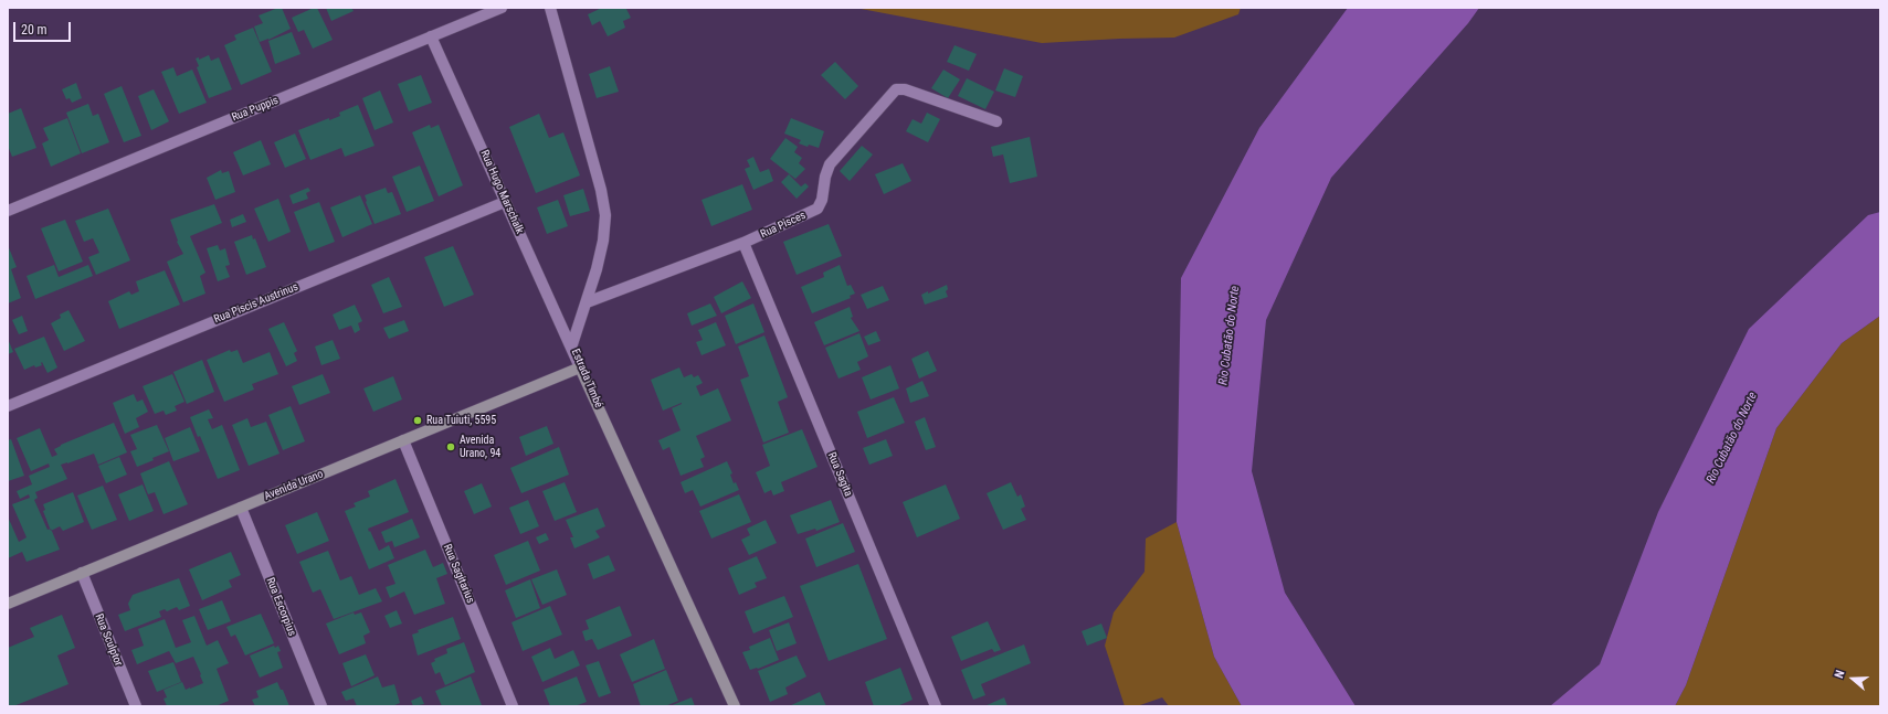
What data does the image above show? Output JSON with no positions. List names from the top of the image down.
{
  "streets": {
    "street": [
      "Rua Puppis",
      "Rua Hugo Marschalk",
      "Rua Pisces",
      "Rua Piscis Austrinus",
      "Estrada Timbé",
      "Rua Sagita",
      "Avenida Urano",
      "Rua Sagitarius",
      "Rua Escorpius",
      "Rua Sculptor"
    ]
  },
  "crossings": [
    ["Rua Puppis", "Rua Hugo Marschalk"],
    ["Rua Hugo Marschalk", "Rua Piscis Austrinus"],
    ["Rua Hugo Marschalk", "Estrada Timbé"],
    ["Rua Pisces", "Estrada Timbé"],
    ["Rua Pisces", "Rua Sagita"],
    ["Estrada Timbé", "Avenida Urano"],
    ["Avenida Urano", "Rua Sagitarius"],
    ["Avenida Urano", "Rua Escorpius"],
    ["Avenida Urano", "Rua Sculptor"]
  ],
  "water": ["Rio Cubatão do Norte"],
  "places": ["Rua Tuiuti, 5595", "Avenida Urano, 94"],
  "scale_bar": "20 m",
  "north": "left"
}
